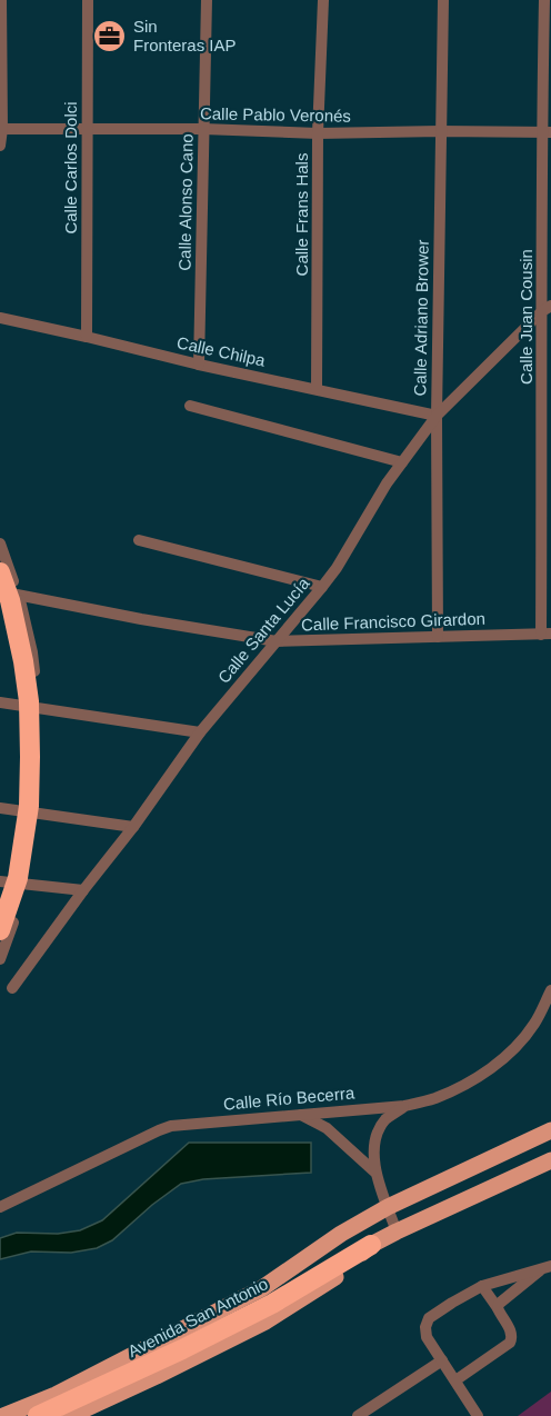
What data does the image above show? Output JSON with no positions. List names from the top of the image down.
{
  "streets": {
    "highway": ["Avenida San Antonio"],
    "street": [
      "Calle Pablo Veronés",
      "Calle Carlos Dolci",
      "Calle Alonso Cano",
      "Calle Frans Hals",
      "Calle Juan Cousin",
      "Calle Adriano Brower",
      "Calle Chilpa",
      "Calle Francisco Girardon",
      "Calle Santa Lucía",
      "Calle Río Becerra"
    ]
  },
  "crossings": [
    ["Calle Pablo Veronés", "Calle Carlos Dolci"],
    ["Calle Pablo Veronés", "Calle Alonso Cano"],
    ["Calle Pablo Veronés", "Calle Frans Hals"],
    ["Calle Pablo Veronés", "Calle Juan Cousin"],
    ["Calle Pablo Veronés", "Calle Adriano Brower"],
    ["Calle Carlos Dolci", "Calle Chilpa"],
    ["Calle Alonso Cano", "Calle Chilpa"],
    ["Calle Frans Hals", "Calle Chilpa"],
    ["Calle Juan Cousin", "Calle Francisco Girardon"],
    ["Calle Juan Cousin", "Calle Santa Lucía"],
    ["Calle Adriano Brower", "Calle Chilpa"],
    ["Calle Adriano Brower", "Calle Francisco Girardon"],
    ["Calle Adriano Brower", "Calle Santa Lucía"],
    ["Calle Chilpa", "Calle Santa Lucía"],
    ["Calle Francisco Girardon", "Calle Santa Lucía"]
  ],
  "places": {
    "office": ["Sin Fronteras IAP"]
  }
}
